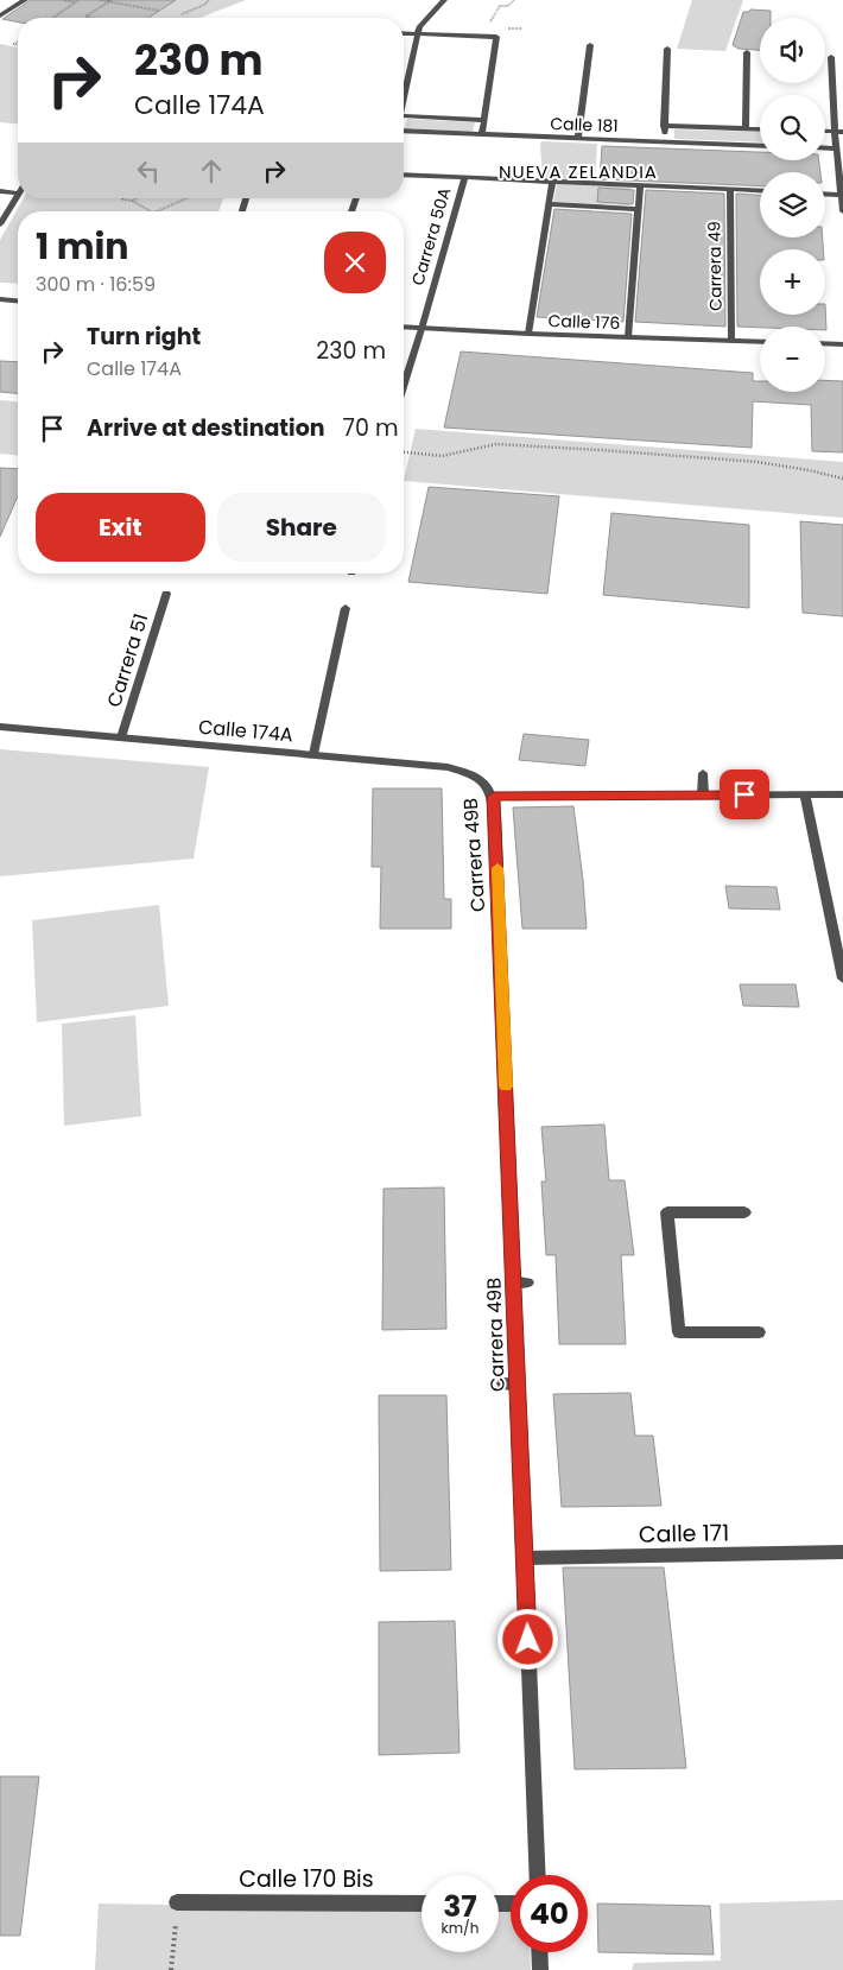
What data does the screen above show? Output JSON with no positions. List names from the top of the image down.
{
  "streets": {
    "street": [
      "Calle 181",
      "Carrera 50A",
      "Carrera 49",
      "Calle 176",
      "Carrera 51",
      "Calle 174A",
      "Carrera 49B",
      "Calle 171",
      "Calle 170 Bis"
    ]
  },
  "crossings": [
    ["Carrera 50A", "Calle 176"],
    ["Carrera 49", "Calle 176"],
    ["Carrera 51", "Calle 174A"],
    ["Calle 174A", "Carrera 49B"],
    ["Carrera 49B", "Calle 171"]
  ],
  "districts": ["NUEVA ZELANDIA"],
  "page": {
    "map_buttons": ["+", "−"],
    "turn": ["230 m", "Calle 174A"],
    "heading": ["1 min", "300 m · 16:59"],
    "list": [
      {
        "name": "Turn right",
        "note": "Calle 174A",
        "value": "230 m"
      },
      {
        "name": "Arrive at destination",
        "value": "70 m"
      }
    ],
    "buttons": ["Exit", "Share"],
    "speed": "37 km/h",
    "limit": "40"
  }
}
